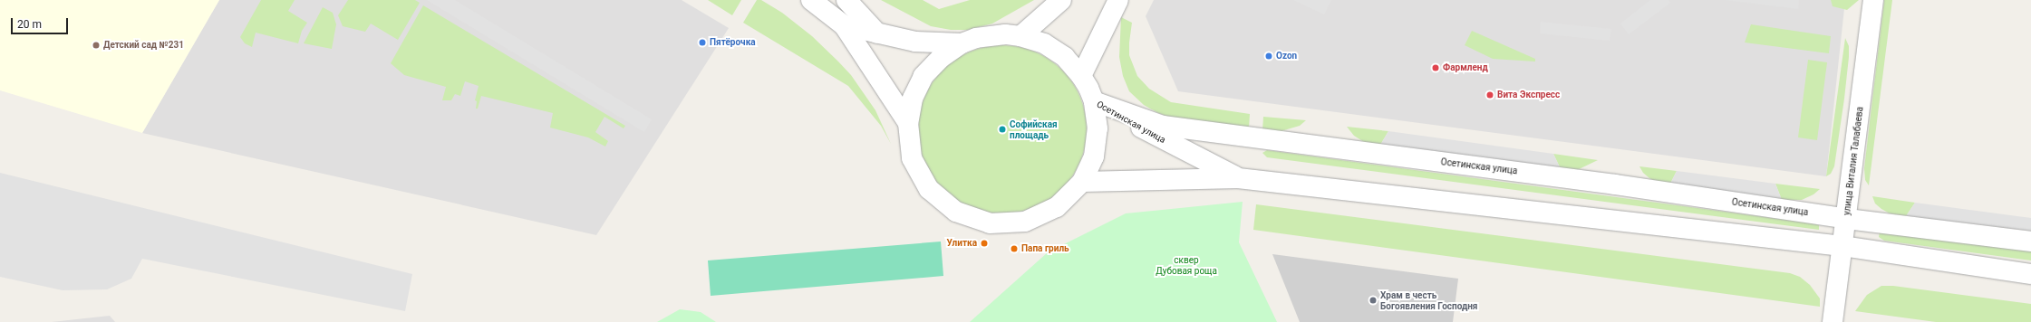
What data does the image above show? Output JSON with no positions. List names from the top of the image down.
{
  "streets": {
    "street": ["Осетинская улица", "улица Виталия Талабаева"]
  },
  "crossings": [
    ["Осетинская улица", "улица Виталия Талабаева"]
  ],
  "parks": ["сквер Дубовая роща"],
  "places": [
    "Пятёрочка",
    "Детский сад №231",
    "Ozon",
    "Фармленд",
    "Вита Экспресс",
    "Софийская площадь",
    "Улитка",
    "Папа гриль",
    "Храм в честь Богоявления Господня"
  ],
  "scale_bar": "20 m"
}
